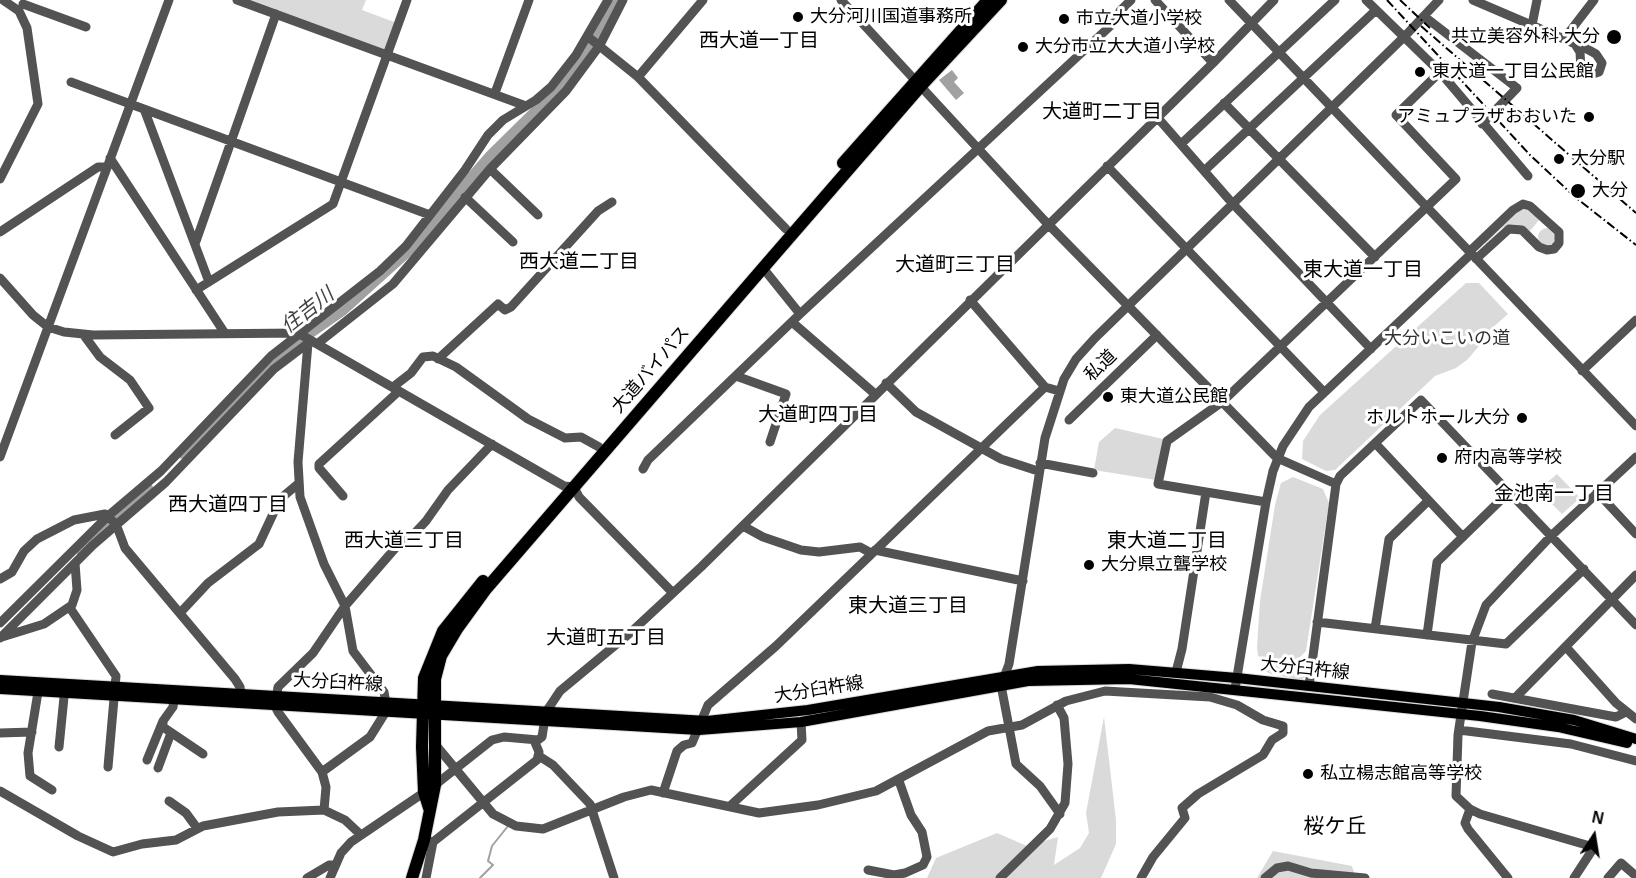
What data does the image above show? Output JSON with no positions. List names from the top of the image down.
{
  "streets": {
    "highway": ["大道バイパス"],
    "main road": ["大分臼杵線"],
    "street": ["私道"]
  },
  "crossings": [
    ["大道バイパス", "大分臼杵線"]
  ],
  "districts": [
    "西大道一丁目",
    "大道町二丁目",
    "西大道二丁目",
    "大道町三丁目",
    "東大道一丁目",
    "大道町四丁目",
    "金池南一丁目",
    "西大道四丁目",
    "西大道三丁目",
    "東大道二丁目",
    "東大道三丁目",
    "大道町五丁目",
    "桜ケ丘"
  ],
  "water": ["住吉川"],
  "parks": ["大分いこいの道"],
  "places": [
    "大分河川国道事務所",
    "市立大道小学校",
    "共立美容外科 大分",
    "大分市立大大道小学校",
    "東大道一丁目公民館",
    "アミュプラザおおいた",
    "大分駅",
    "大分",
    "東大道公民館",
    "ホルトホール大分",
    "府内高等学校",
    "大分県立聾学校",
    "私立楊志館高等学校"
  ],
  "north": "top"
}
